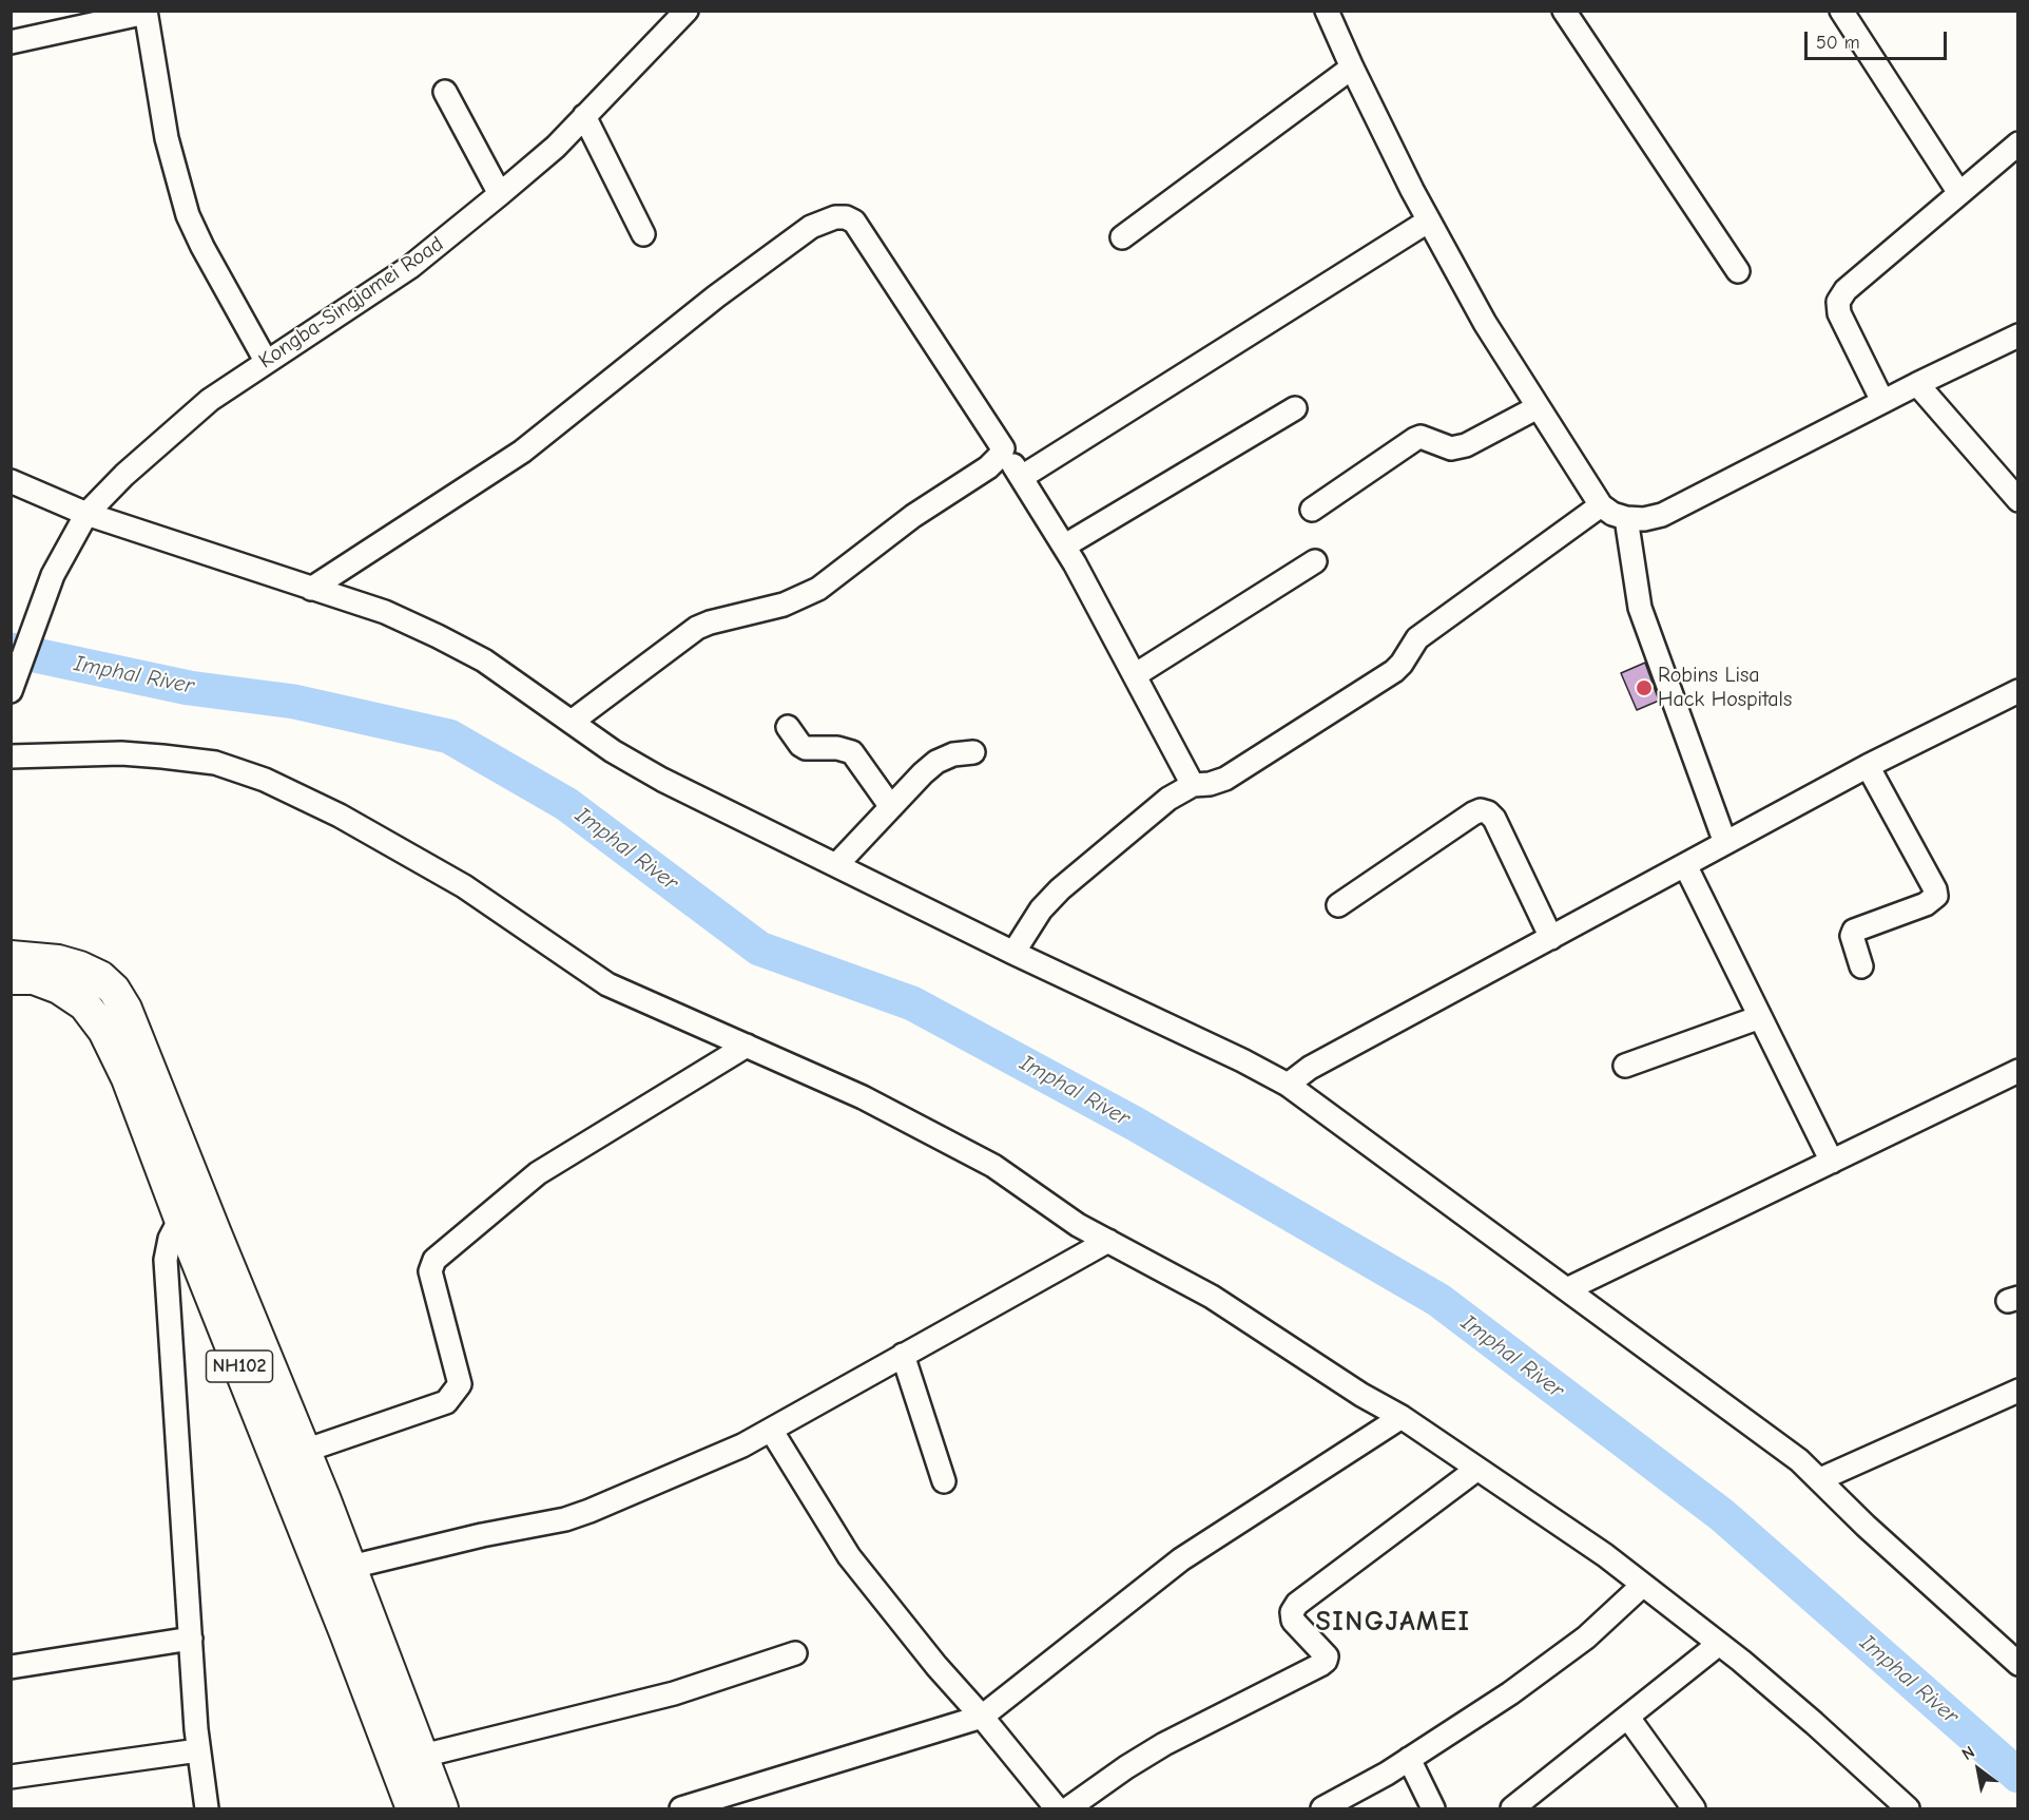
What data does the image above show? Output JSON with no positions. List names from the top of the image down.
{
  "streets": {
    "highway": ["NH102"],
    "street": ["Kongba-Singjamei Road"]
  },
  "districts": ["SINGJAMEI"],
  "water": ["Imphal River"],
  "places": ["Robins Lisa Hack Hospitals"],
  "scale_bar": "50 m",
  "north": "top left"
}
